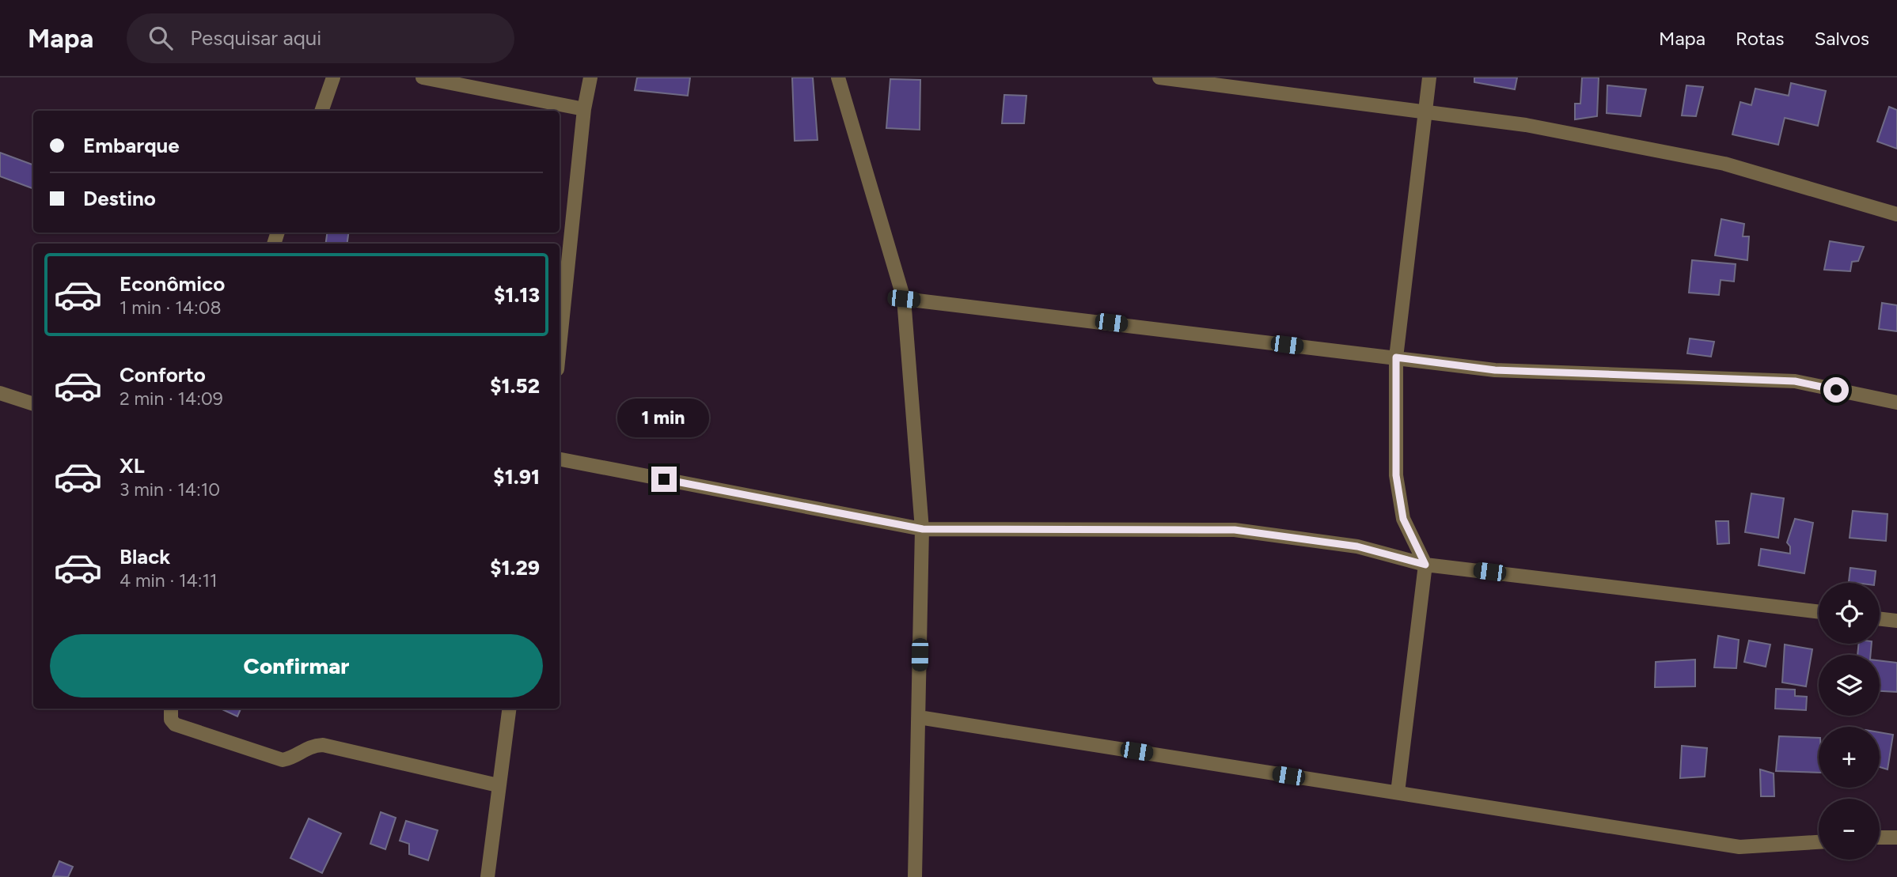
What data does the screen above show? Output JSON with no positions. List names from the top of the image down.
{
  "page": {
    "header": "Mapa",
    "search": "Pesquisar aqui",
    "nav": ["Mapa", "Rotas", "Salvos"],
    "banner": ["Embarque", "Destino"],
    "list": [
      {
        "name": "Econômico",
        "note": "1 min · 14:08",
        "value": "$1.13"
      },
      {
        "name": "Conforto",
        "note": "2 min · 14:09",
        "value": "$1.52"
      },
      {
        "name": "XL",
        "note": "3 min · 14:10",
        "value": "$1.91"
      },
      {
        "name": "Black",
        "note": "4 min · 14:11",
        "value": "$1.29"
      }
    ],
    "bubble": "1 min",
    "map_buttons": ["+", "−"],
    "buttons": "Confirmar"
  }
}
